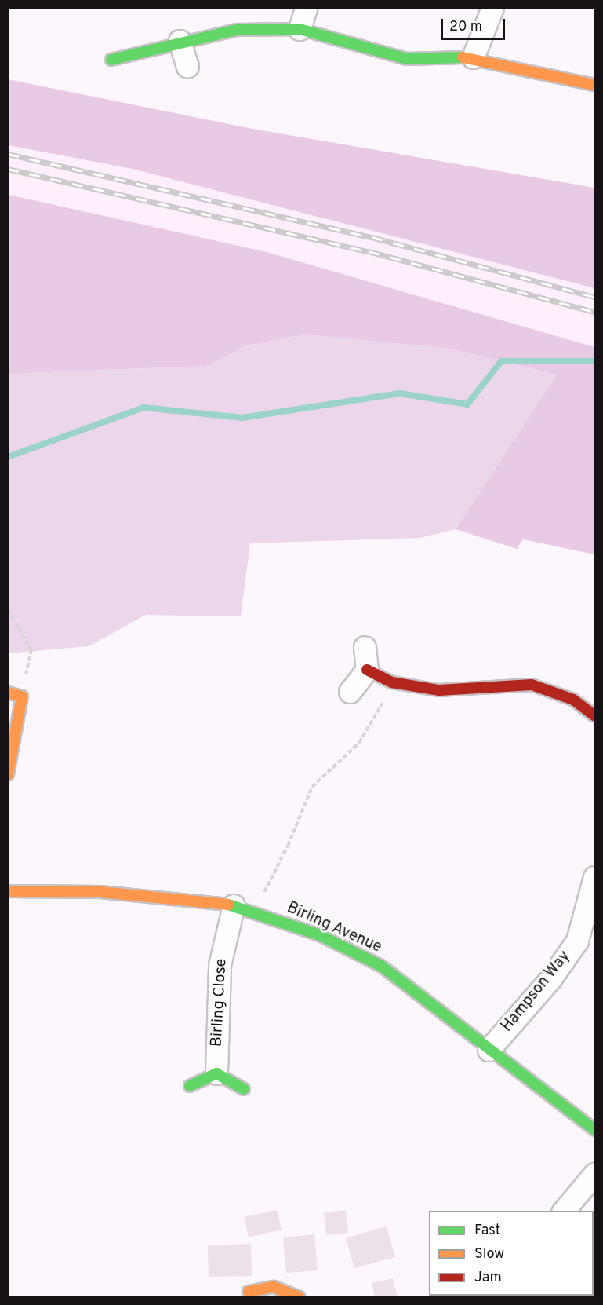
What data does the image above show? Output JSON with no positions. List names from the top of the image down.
{
  "streets": {
    "street": ["Birling Avenue", "Hampson Way", "Birling Close"]
  },
  "crossings": [
    ["Birling Avenue", "Hampson Way"],
    ["Birling Avenue", "Birling Close"]
  ],
  "legend": ["Fast", "Slow", "Jam"],
  "scale_bar": "20 m"
}
